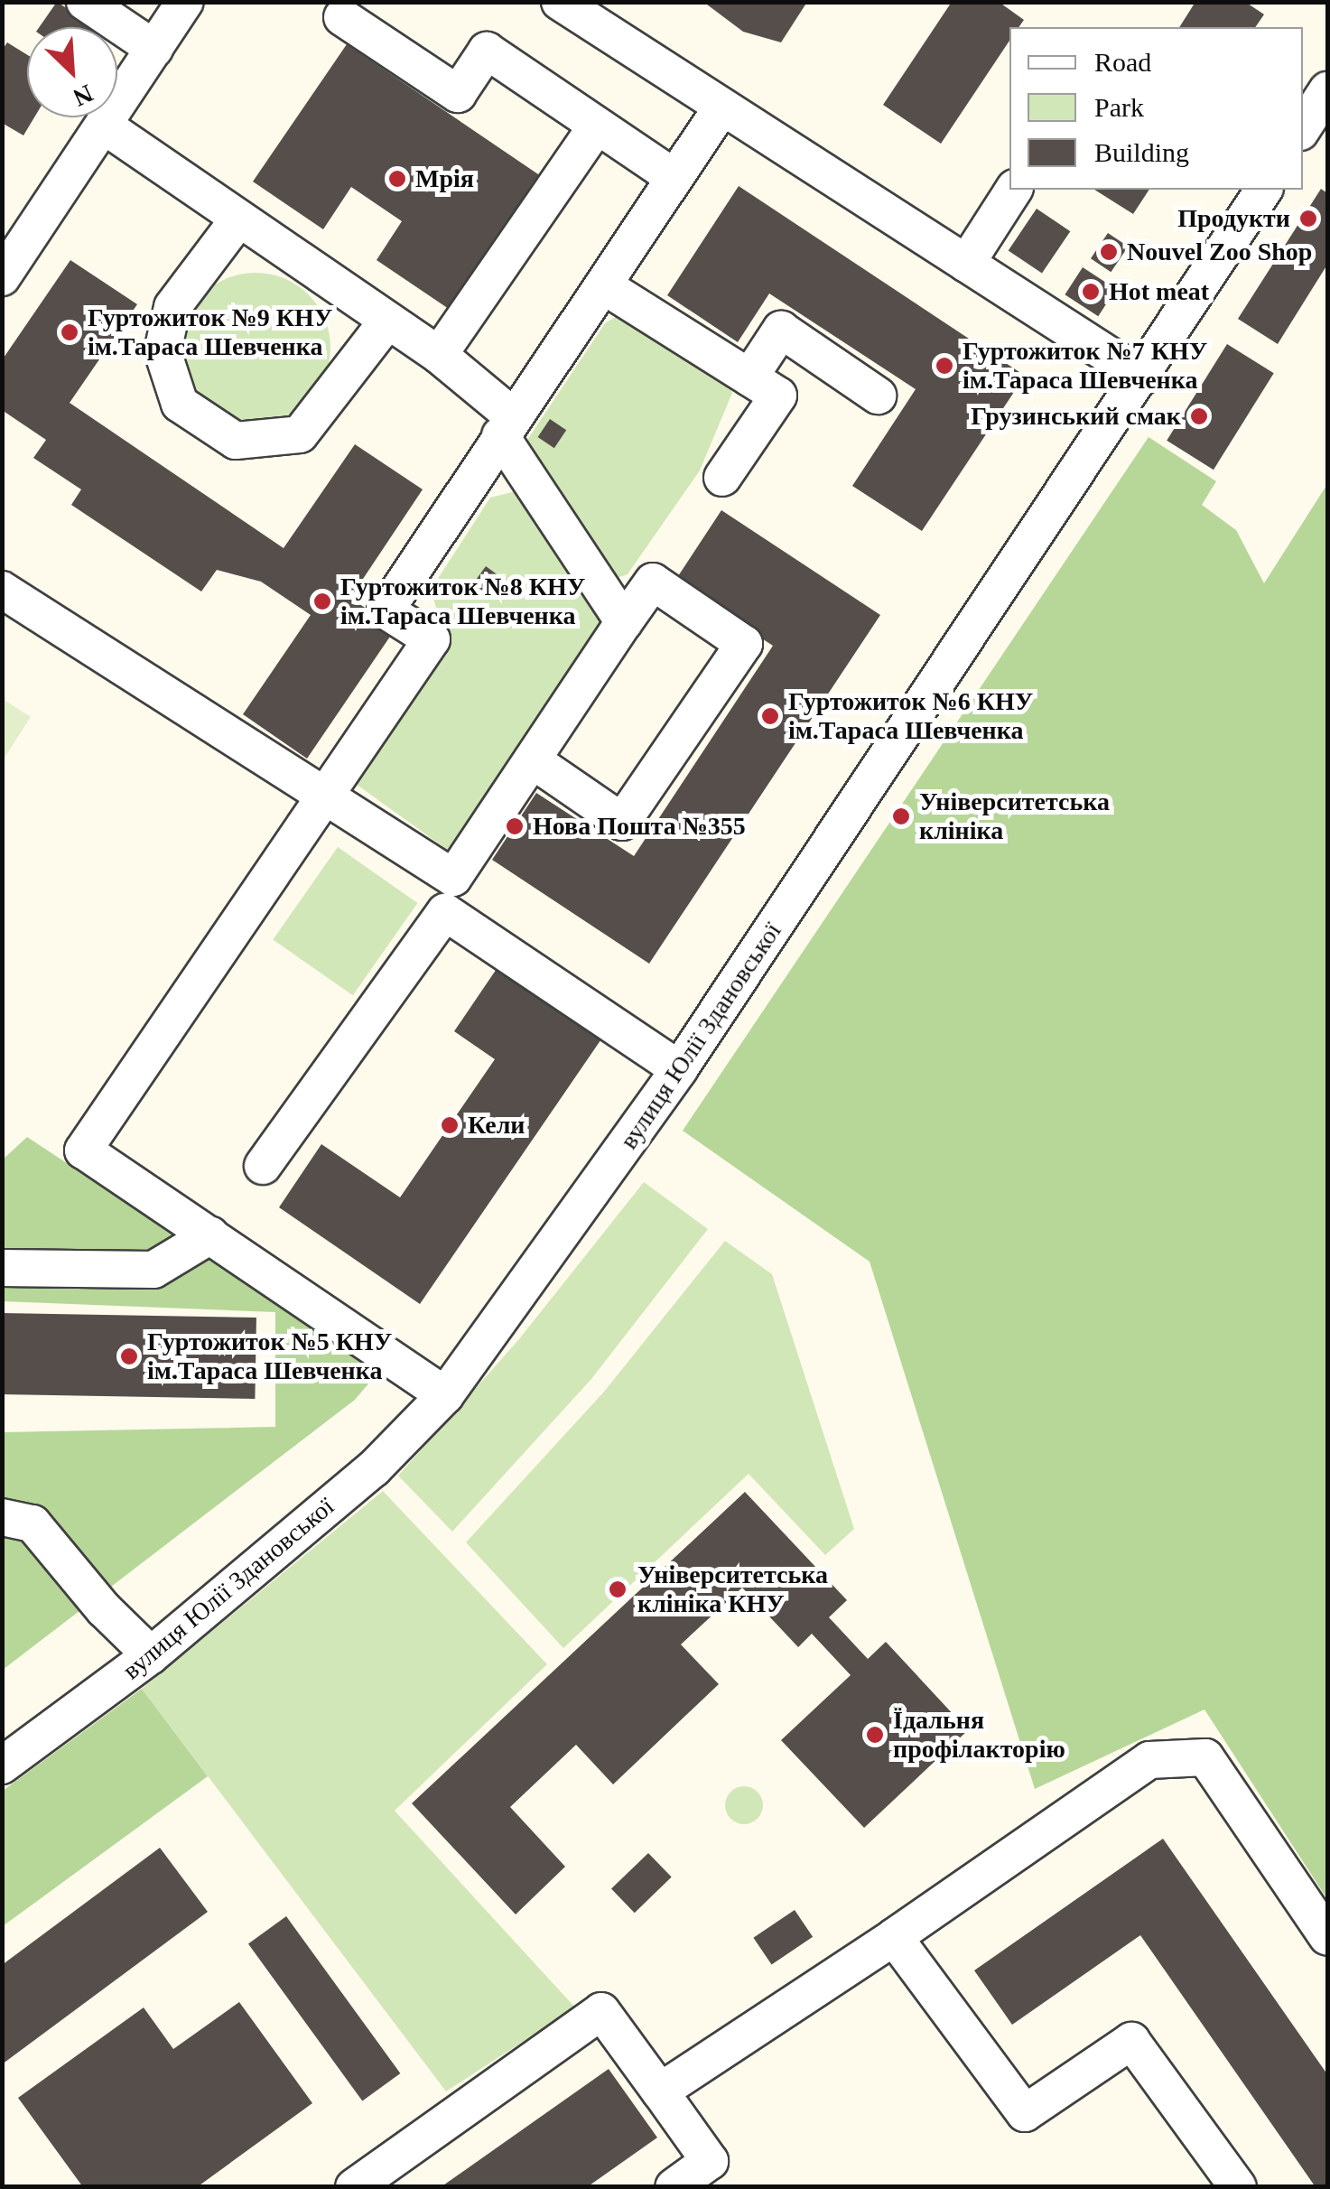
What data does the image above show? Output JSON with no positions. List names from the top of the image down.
{
  "streets": {
    "street": ["вулиця Юлії Здановської"]
  },
  "places": [
    "Мрія",
    "Продукти",
    "Nouvel Zoo Shop",
    "Hot meat",
    "Гуртожиток №9 КНУ ім.Тараса Шевченка",
    "Гуртожиток №7 КНУ ім.Тараса Шевченка",
    "Грузинський смак",
    "Гуртожиток №8 КНУ ім.Тараса Шевченка",
    "Гуртожиток №6 КНУ ім.Тараса Шевченка",
    "Університетська клініка",
    "Нова Пошта №355",
    "Кели",
    "Гуртожиток №5 КНУ ім.Тараса Шевченка",
    "Університетська клініка КНУ",
    "Їдальня профілакторію"
  ],
  "legend": ["Road", "Park", "Building"],
  "north": "bottom right"
}
